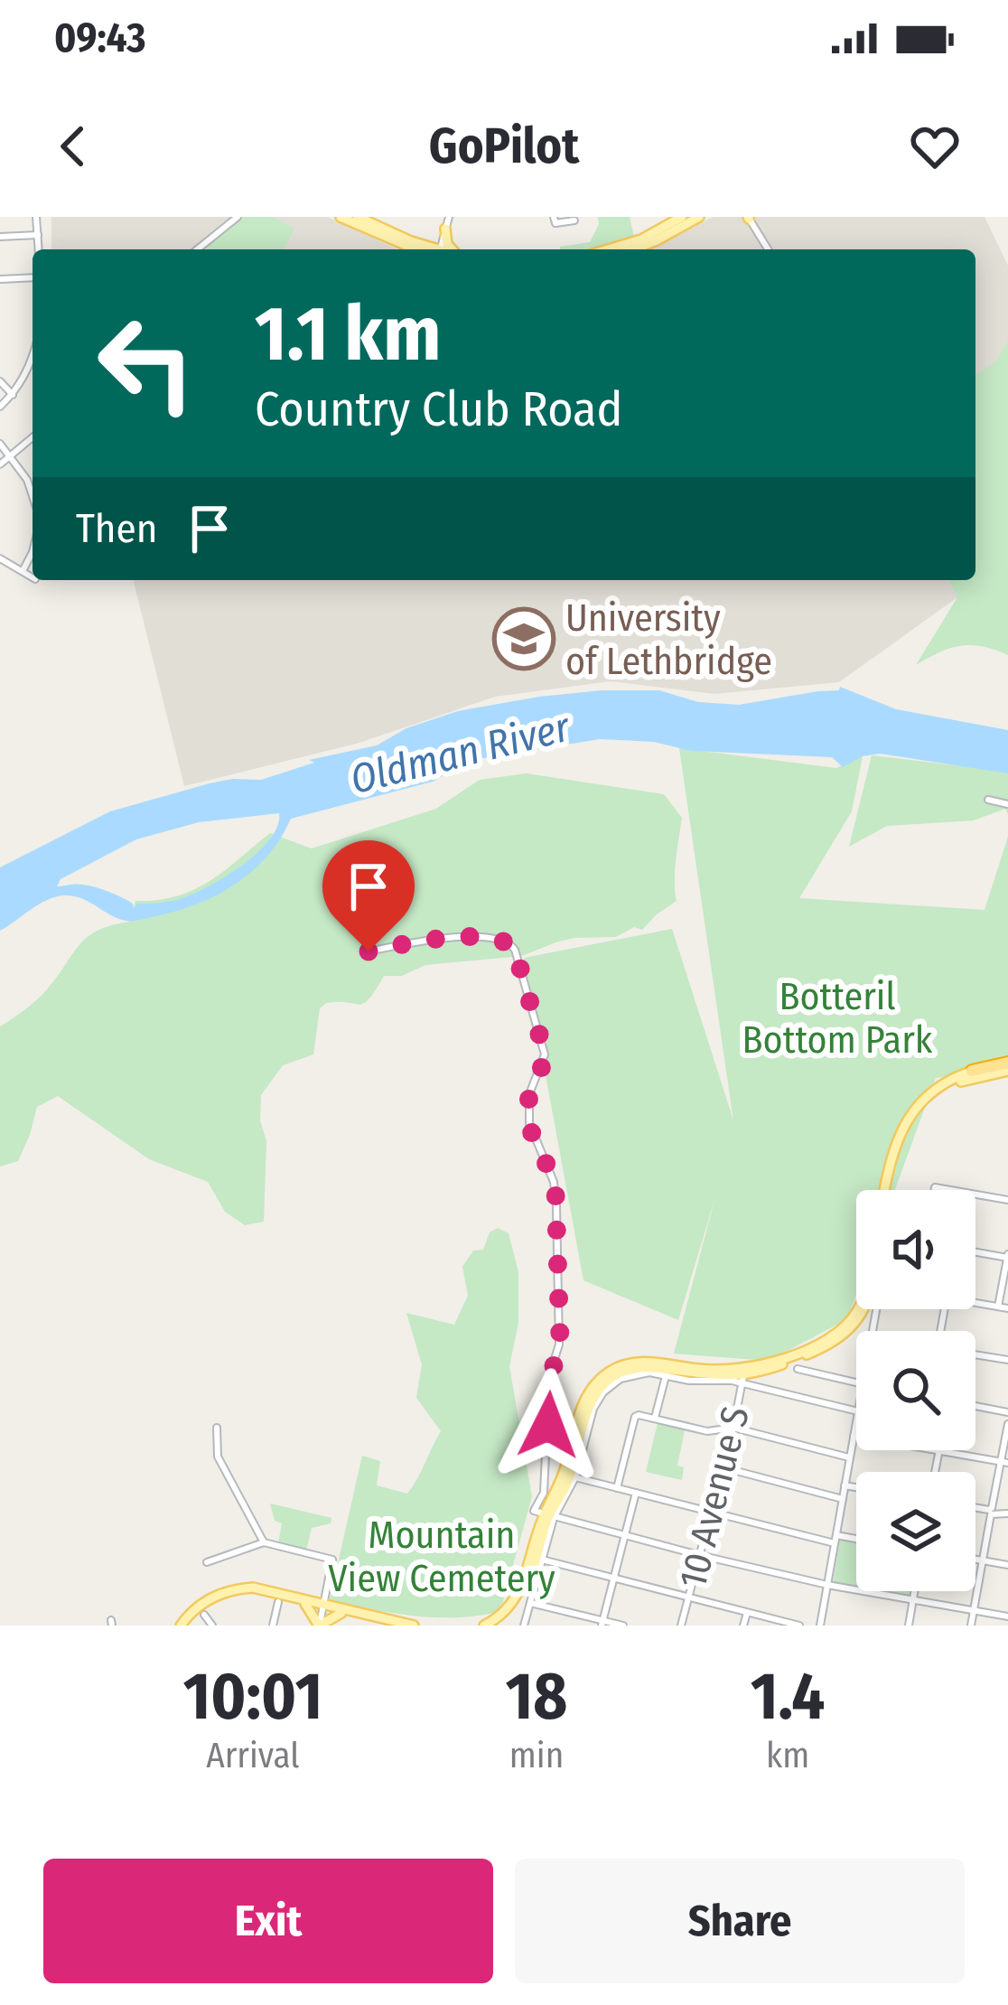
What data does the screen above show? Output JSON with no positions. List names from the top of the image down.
{
  "streets": {
    "street": ["10 Avenue S"]
  },
  "water": ["Oldman River"],
  "parks": ["Botteril Bottom Park", "Mountain View Cemetery"],
  "places": {
    "school or university": ["University of Lethbridge"]
  },
  "page": {
    "status": "09:43",
    "header": "GoPilot",
    "turn": ["1.1 km", "Country Club Road"],
    "then": "Then",
    "eta": [
      "10:01",
      "Arrival",
      "18",
      "min",
      "1.4",
      "km"
    ],
    "buttons": ["Exit", "Share"]
  }
}
